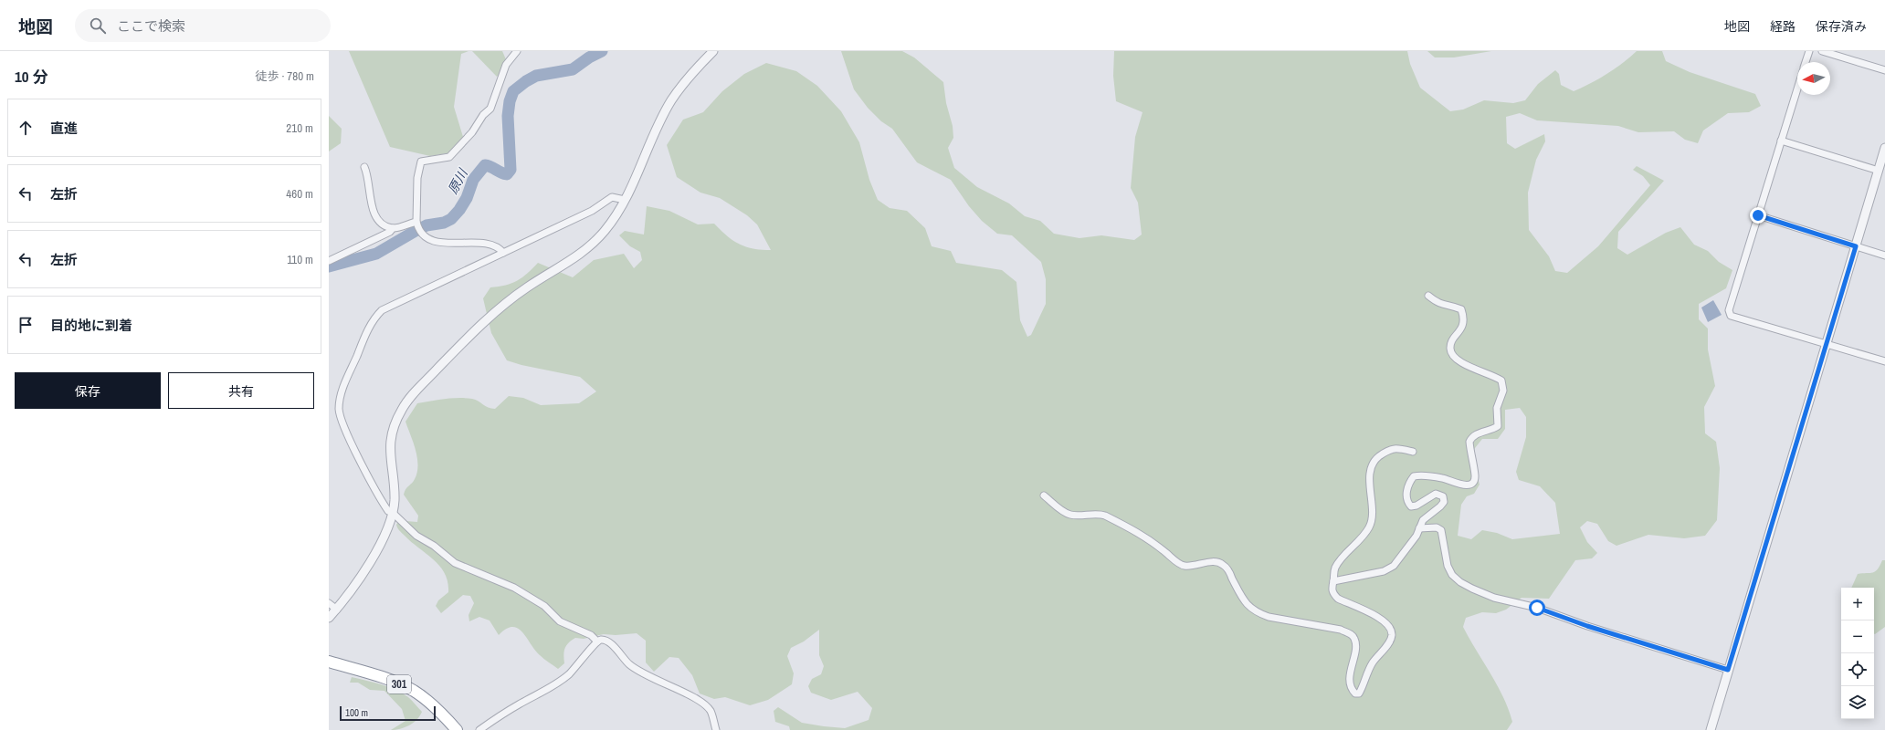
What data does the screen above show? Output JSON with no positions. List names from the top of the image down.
{
  "streets": {
    "highway": ["301"]
  },
  "water": ["原川"],
  "scale_bar": "100 m",
  "north": "left",
  "page": {
    "header": "地図",
    "search": "ここで検索",
    "nav": ["地図", "経路", "保存済み"],
    "heading": ["10 分", "徒歩 · 780 m"],
    "list": [
      ["直進", "210 m"],
      ["左折", "460 m"],
      ["左折", "110 m"],
      "目的地に到着"
    ],
    "buttons": ["保存", "共有"],
    "map_buttons": ["+", "−"],
    "scale": "100 m"
  }
}
